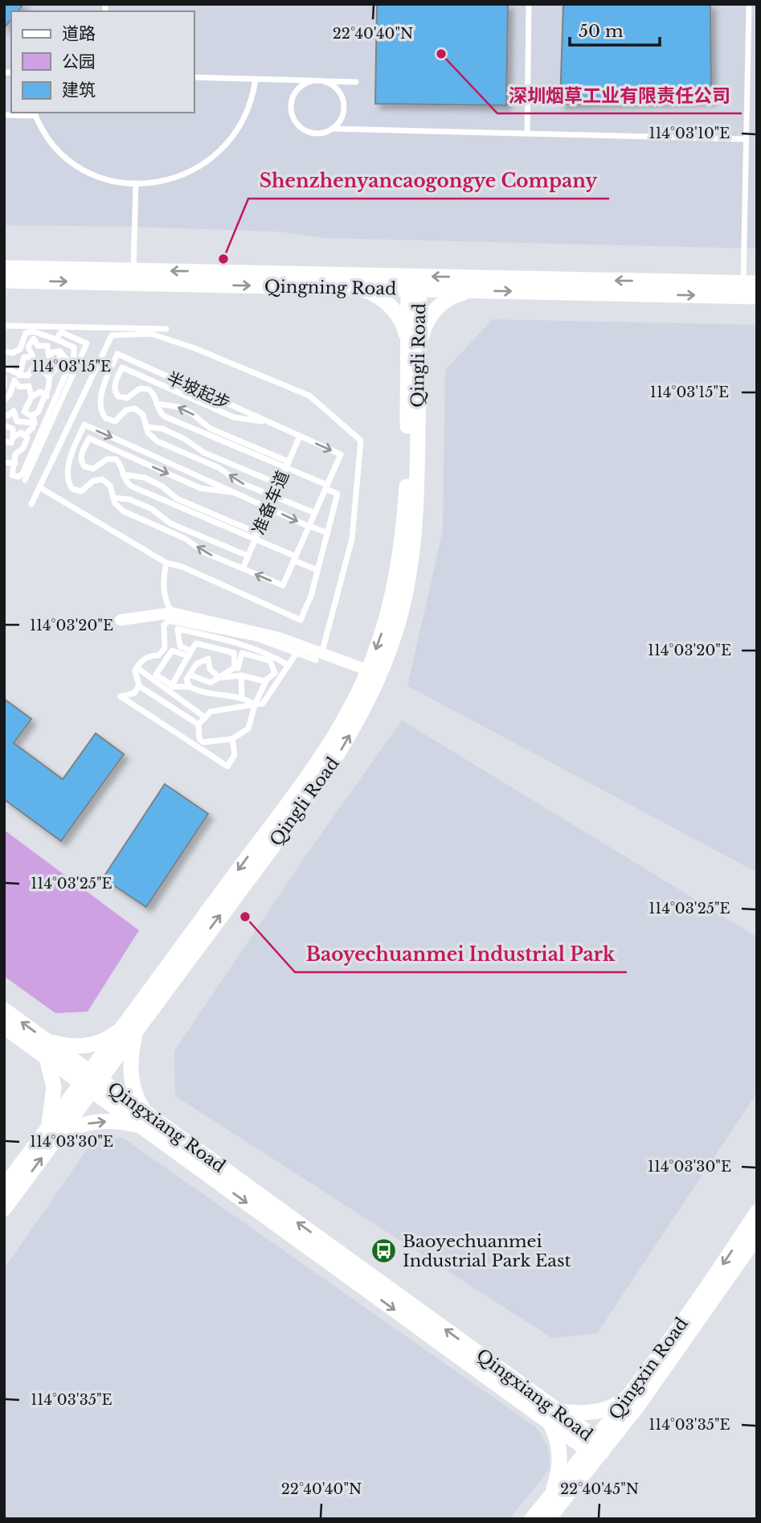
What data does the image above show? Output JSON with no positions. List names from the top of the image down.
{
  "streets": {
    "street": [
      "Qingning Road",
      "Qingli Road",
      "Qingxiang Road",
      "Qingxin Road"
    ],
    "lane": ["半坡起步", "准备车道"]
  },
  "crossings": [
    ["Qingning Road", "Qingli Road"],
    ["Qingli Road", "Qingxiang Road"],
    ["半坡起步", "准备车道"],
    ["Qingxiang Road", "Qingxin Road"]
  ],
  "places": {
    "other": ["深圳烟草工业有限责任公司", "Shenzhenyancaogongye Company", "Baoyechuanmei Industrial Park"],
    "bus stop": ["Baoyechuanmei Industrial Park East"]
  },
  "legend": ["道路", "公园", "建筑"],
  "scale_bar": "50 m",
  "coordinates": [
    "22°40'40\"N",
    "114°03'10\"E",
    "114°03'15\"E",
    "114°03'20\"E",
    "114°03'25\"E",
    "114°03'30\"E",
    "114°03'35\"E",
    "22°40'45\"N"
  ]
}
